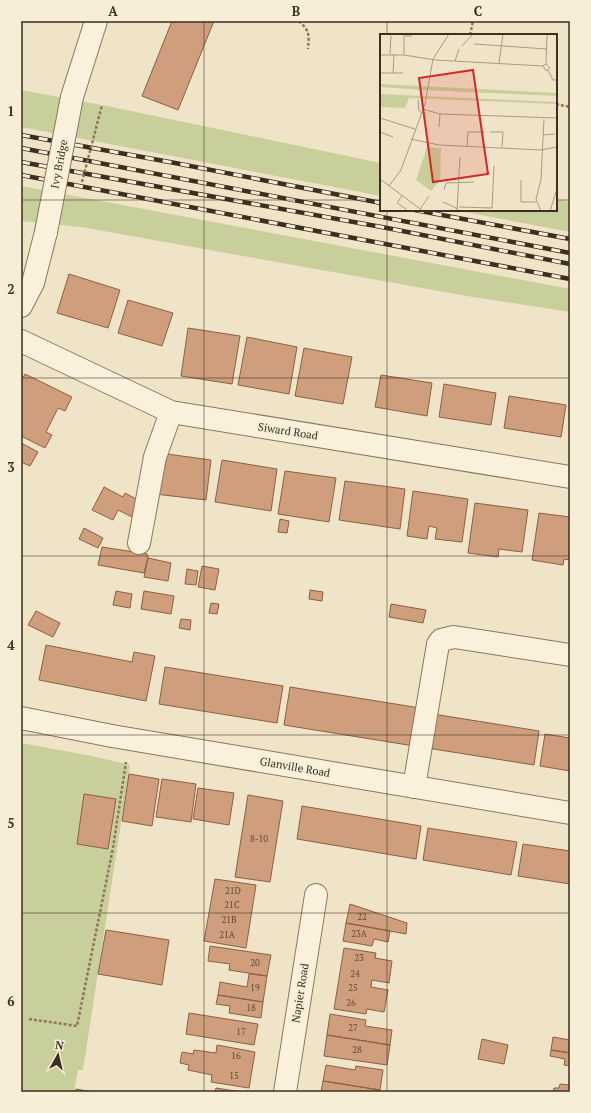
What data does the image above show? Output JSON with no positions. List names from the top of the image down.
{
  "streets": {
    "street": [
      "Ivy Bridge",
      "Siward Road",
      "Glanville Road",
      "Napier Road"
    ]
  },
  "house_numbers": [
    "8-10",
    "21D",
    "21C",
    "22",
    "21B",
    "23A",
    "21A",
    "23",
    "20",
    "24",
    "19",
    "25",
    "26",
    "18",
    "27",
    "17",
    "28",
    "16",
    "15"
  ],
  "north": "top",
  "grid": {
    "columns": ["A", "B", "C"],
    "rows": [
      "1",
      "2",
      "3",
      "4",
      "5",
      "6"
    ]
  }
}
